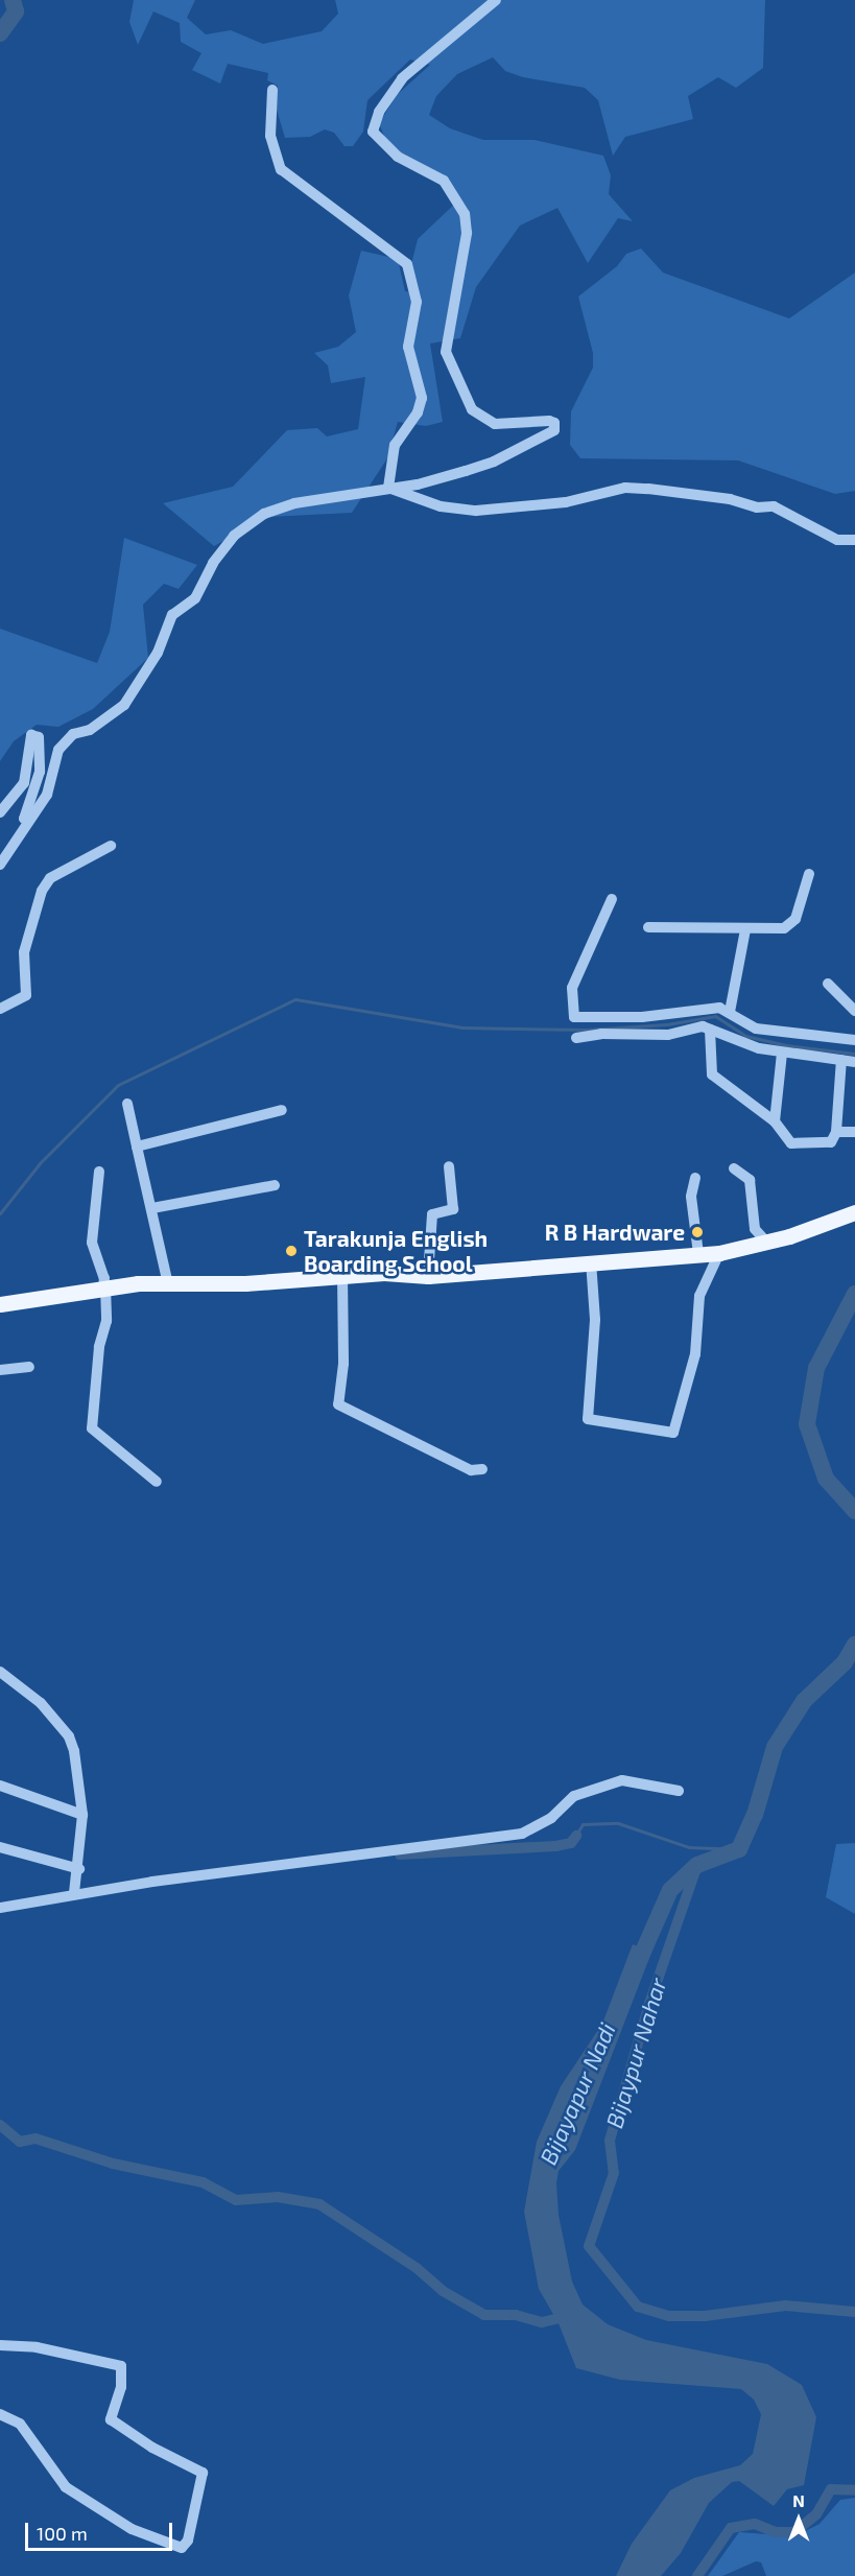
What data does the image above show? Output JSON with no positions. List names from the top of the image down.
{
  "water": ["Bijaypur Nahar", "Bijayapur Nadi"],
  "places": ["R B Hardware", "Tarakunja English Boarding School"],
  "scale_bar": "100 m",
  "north": "top"
}
